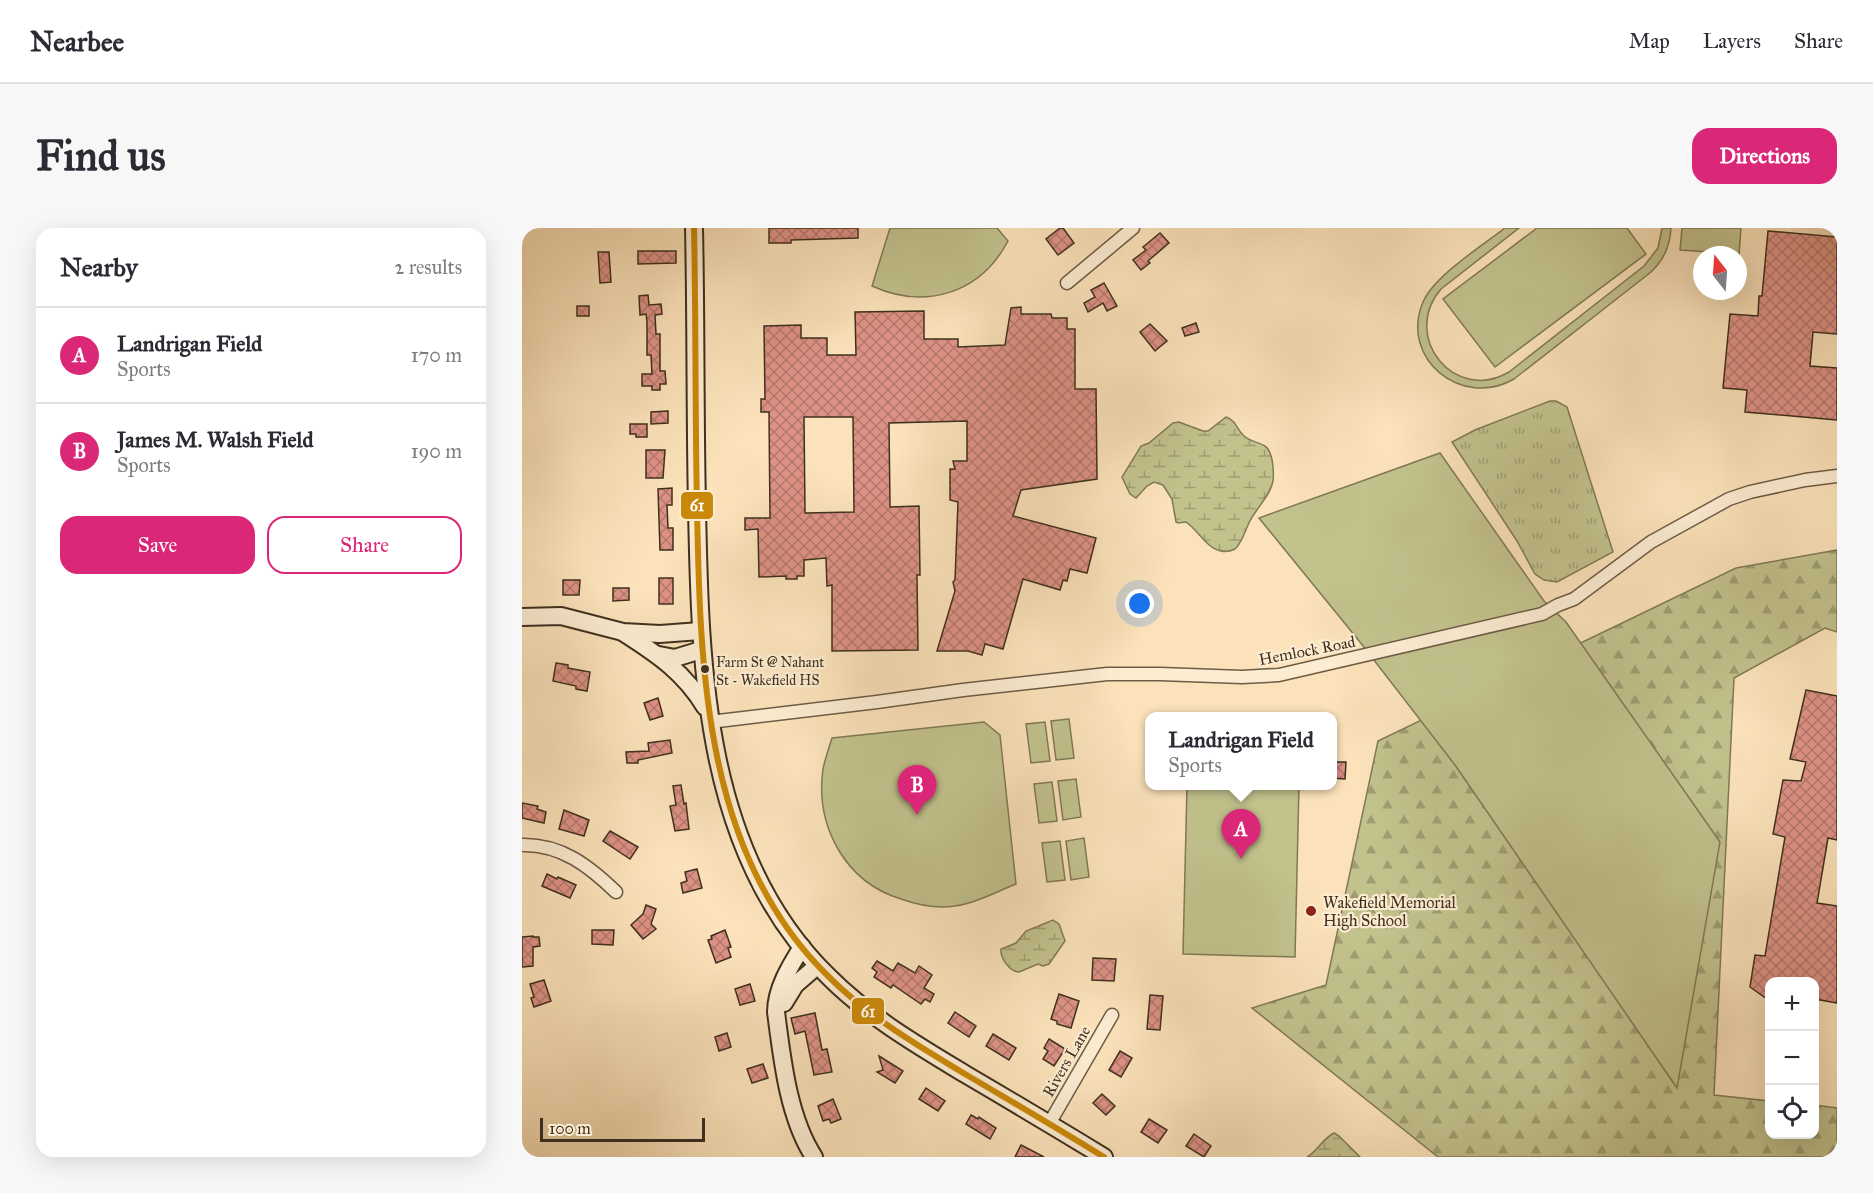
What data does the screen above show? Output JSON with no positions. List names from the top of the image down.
{
  "streets": {
    "street": ["Hemlock Road", "Rivers Lane"]
  },
  "places": ["Farm St @ Nahant St - Wakefield HS", "Wakefield Memorial High School"],
  "lines": ["transit line 61"],
  "scale_bar": "100 m",
  "north": "top",
  "page": {
    "header": "Nearbee",
    "nav": ["Map", "Layers", "Share"],
    "buttons": [
      "Directions",
      ["Save", "Share"]
    ],
    "title": "Find us",
    "heading": ["Nearby", "2 results"],
    "list": [
      {
        "mark": "A",
        "name": "Landrigan Field",
        "note": "Sports",
        "value": "170 m"
      },
      {
        "mark": "B",
        "name": "James M. Walsh Field",
        "note": "Sports",
        "value": "190 m"
      }
    ],
    "popup": ["Landrigan Field", "Sports"],
    "pins": ["B", "A"],
    "map_buttons": ["+", "−"],
    "scale": "100 m"
  }
}
